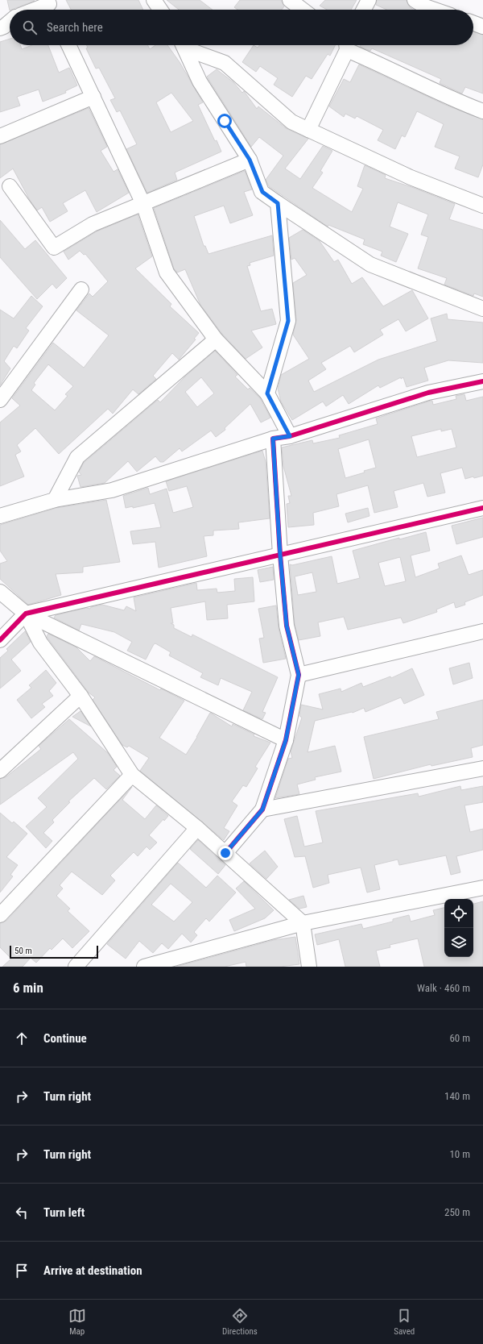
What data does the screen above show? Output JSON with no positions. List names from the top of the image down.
{
  "scale_bar": "50 m",
  "page": {
    "search": "Search here",
    "scale": "50 m",
    "heading": ["6 min", "Walk · 460 m"],
    "list": [
      ["Continue", "60 m"],
      ["Turn right", "140 m"],
      ["Turn right", "10 m"],
      ["Turn left", "250 m"],
      "Arrive at destination"
    ],
    "nav": ["Map", "Directions", "Saved"]
  }
}
